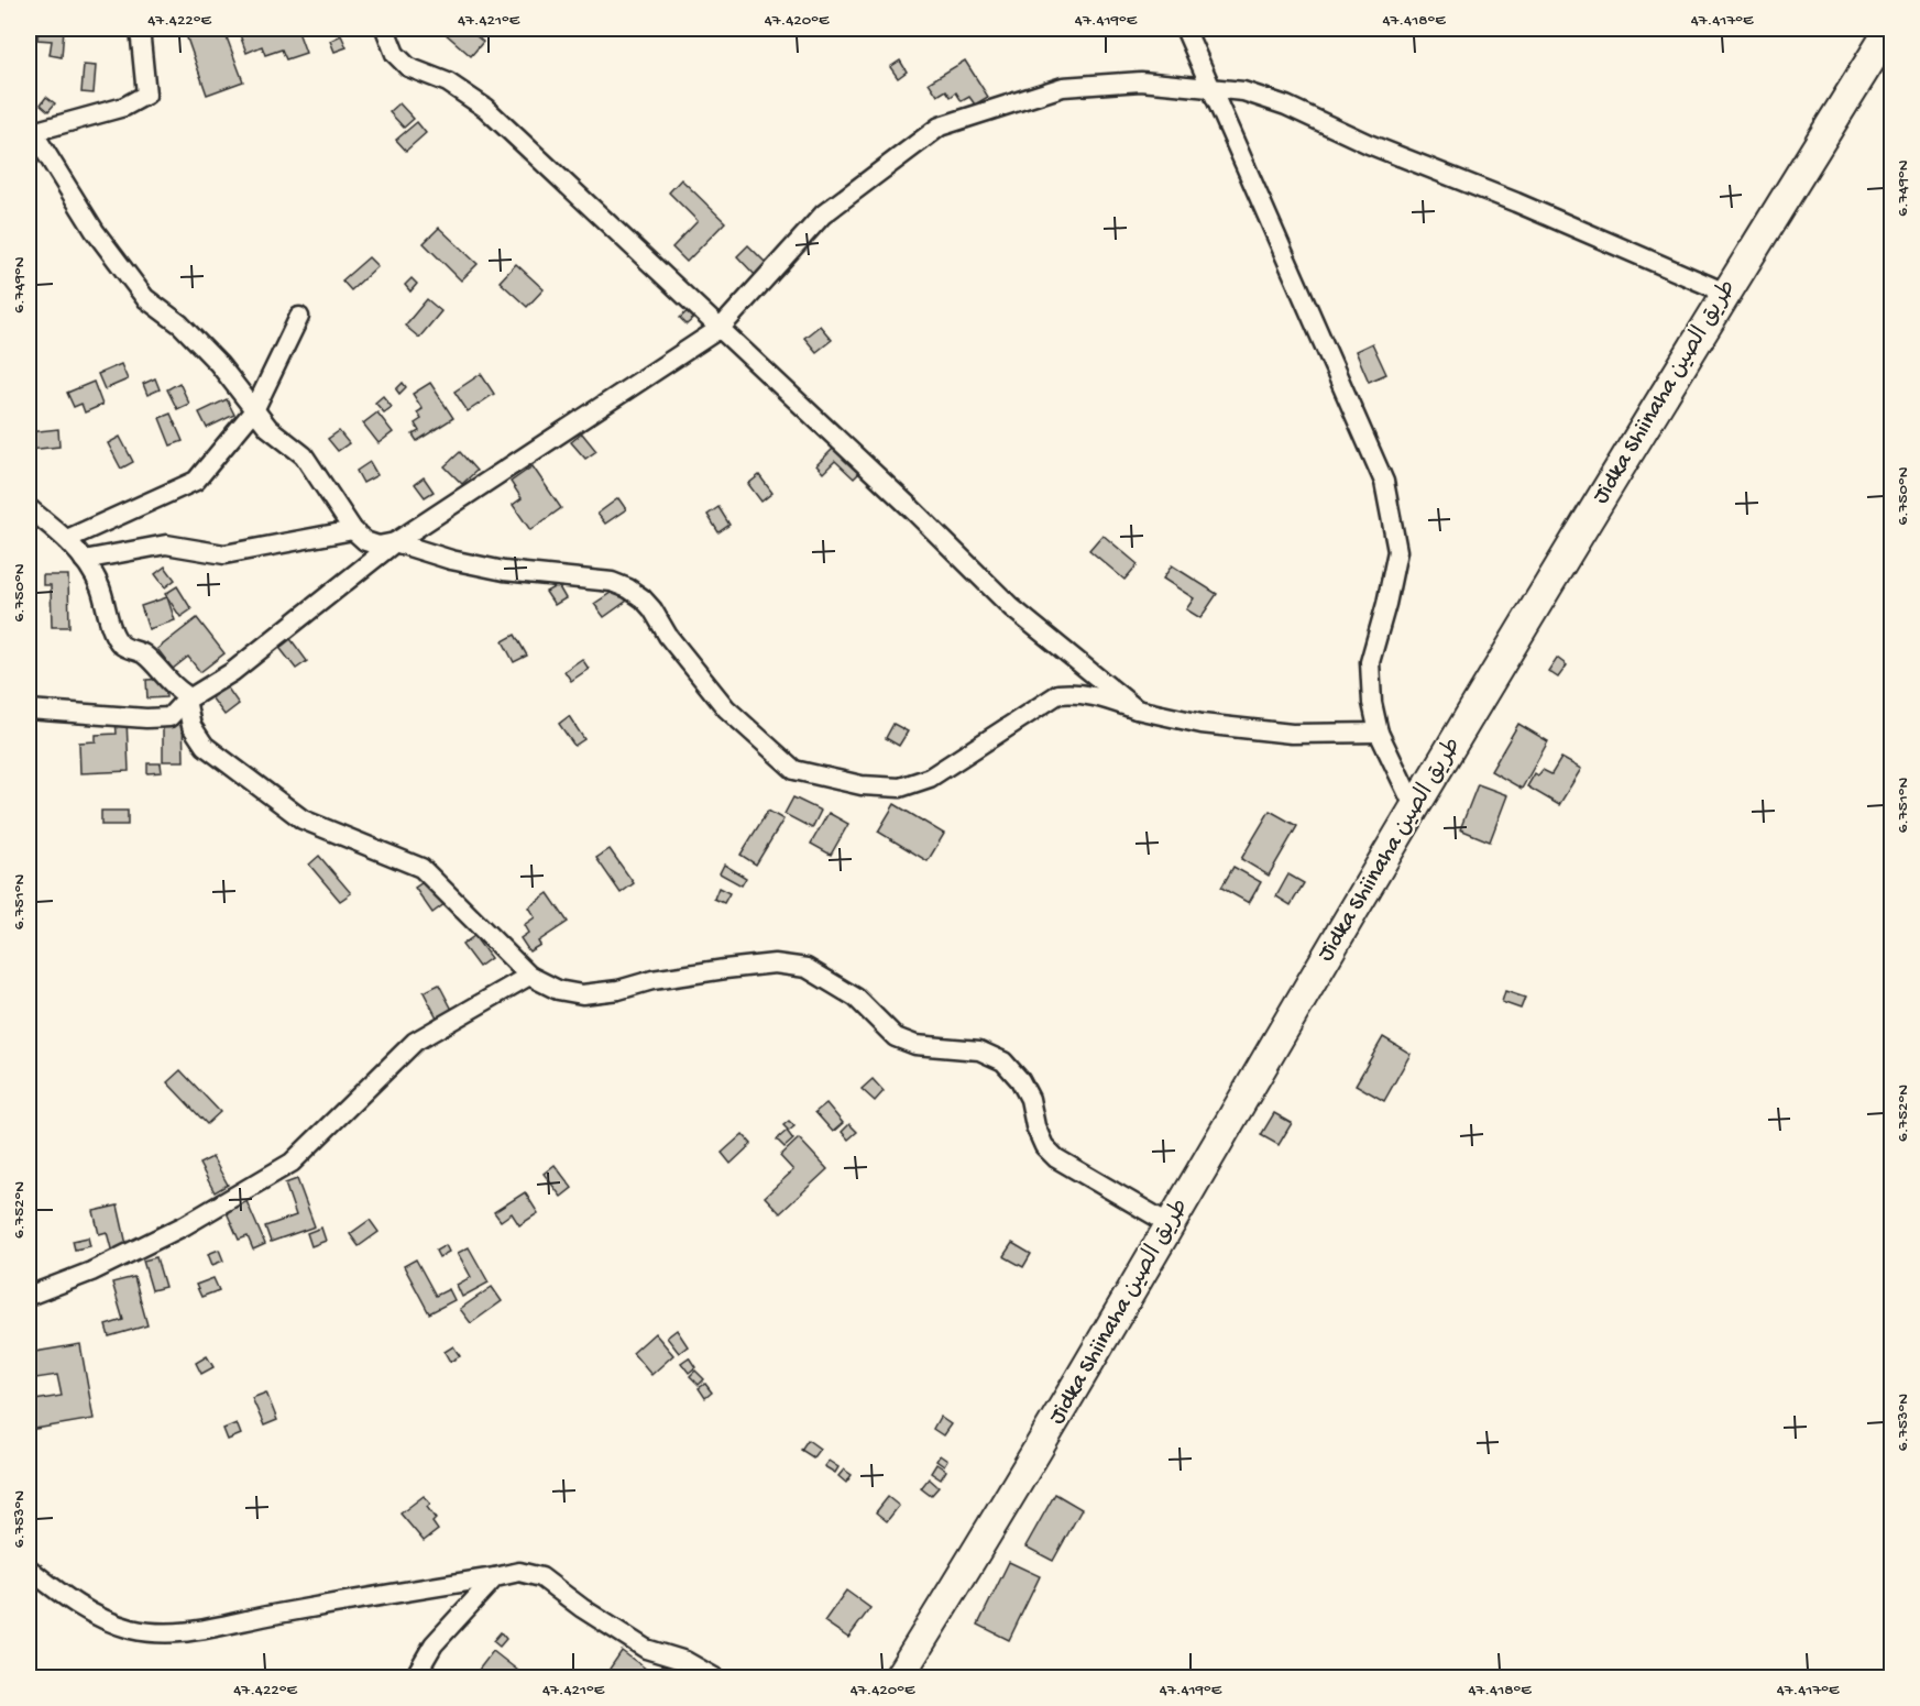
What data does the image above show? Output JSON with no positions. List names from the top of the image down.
{
  "streets": {
    "main road": ["Jidka Shiinaha طريق الصين"]
  },
  "coordinates": [
    "47.422°E",
    "47.421°E",
    "47.420°E",
    "47.419°E",
    "47.418°E",
    "47.417°E",
    "6.749°N",
    "6.750°N",
    "6.751°N",
    "6.752°N",
    "6.753°N"
  ]
}
